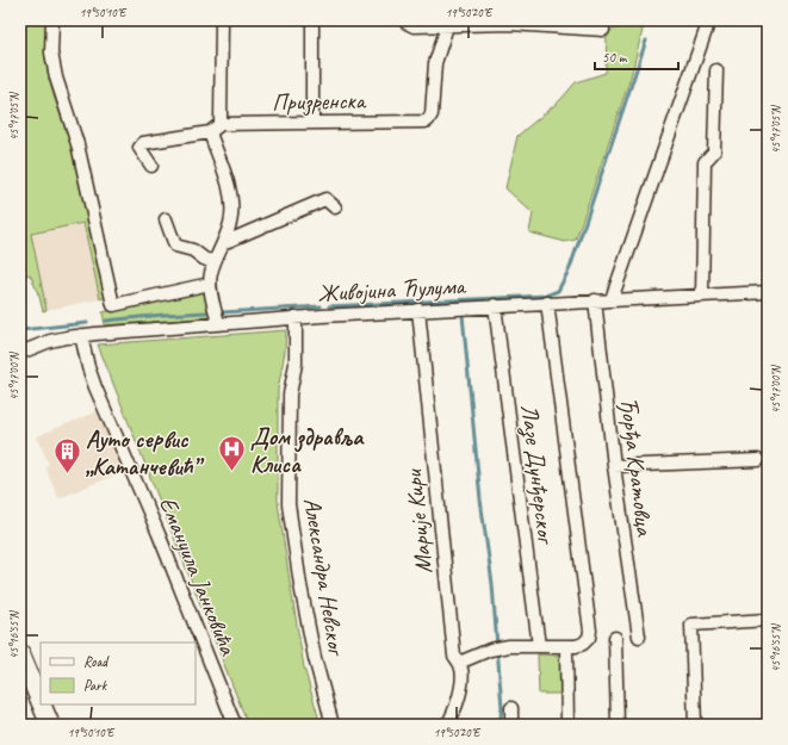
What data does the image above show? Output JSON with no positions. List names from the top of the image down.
{
  "streets": {
    "street": [
      "Призренска",
      "Живојина Ћулума",
      "Ђорђа Кратовца",
      "Лазе Дунђерског",
      "Марије Кири",
      "Емануила Јанковића",
      "Александра Невског"
    ]
  },
  "crossings": [
    ["Живојина Ћулума", "Ђорђа Кратовца"],
    ["Живојина Ћулума", "Лазе Дунђерског"],
    ["Живојина Ћулума", "Марије Кири"],
    ["Живојина Ћулума", "Емануила Јанковића"],
    ["Живојина Ћулума", "Александра Невског"]
  ],
  "places": {
    "hospital": ["Дом здравља Клиса"],
    "building": ["Ауто сервис „Катанчевић”"]
  },
  "legend": ["Road", "Park"],
  "scale_bar": "50 m",
  "coordinates": [
    "19°50'10\"E",
    "19°50'20\"E",
    "45°17'05\"N",
    "45°17'00\"N",
    "45°16'55\"N"
  ]
}
